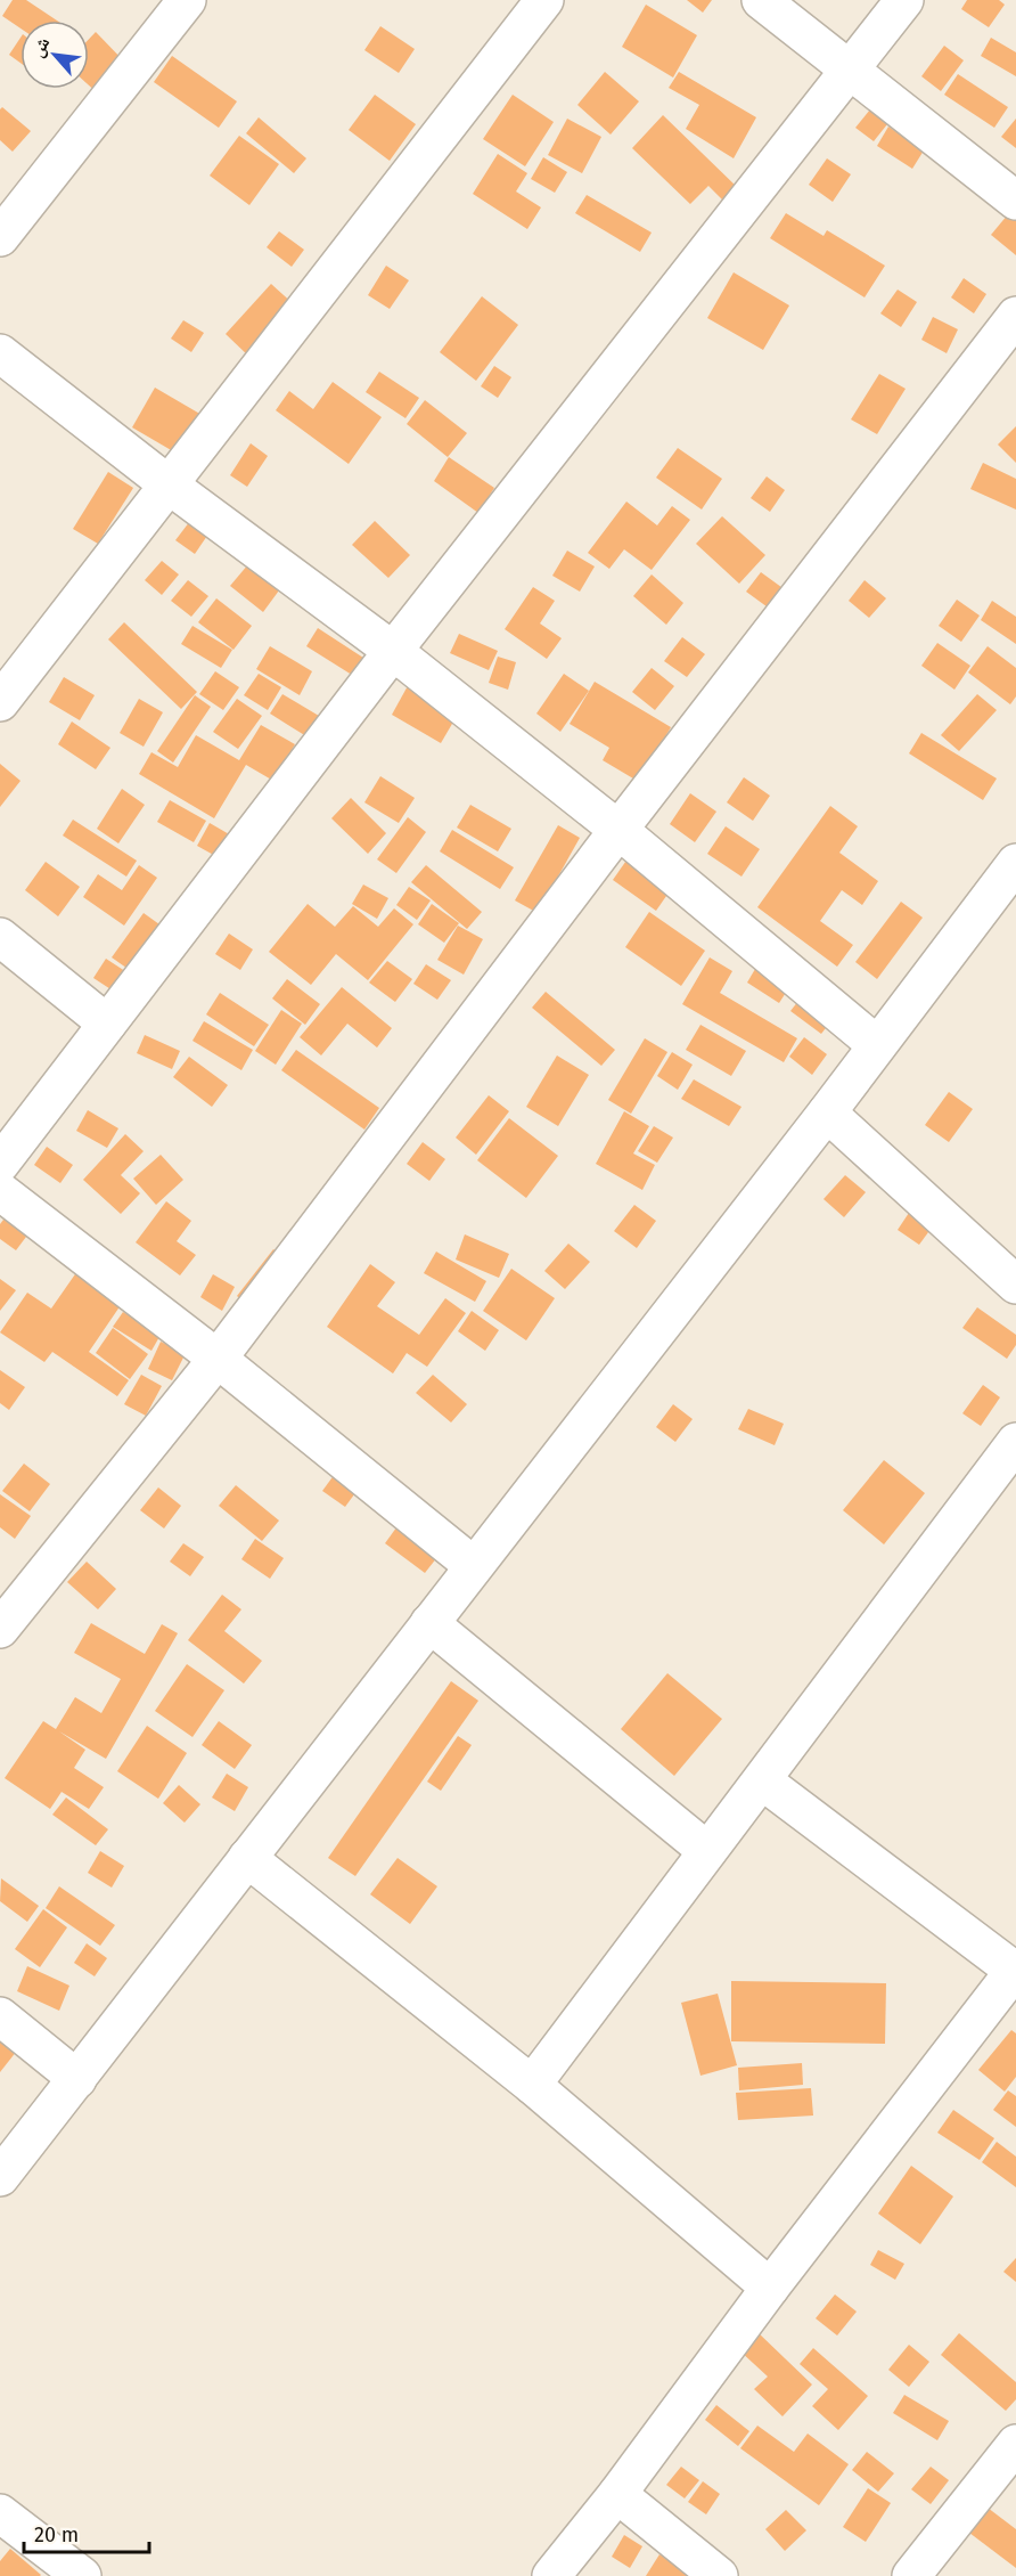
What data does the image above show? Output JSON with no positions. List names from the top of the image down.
{
  "scale_bar": "20 m",
  "north": "top left"
}
